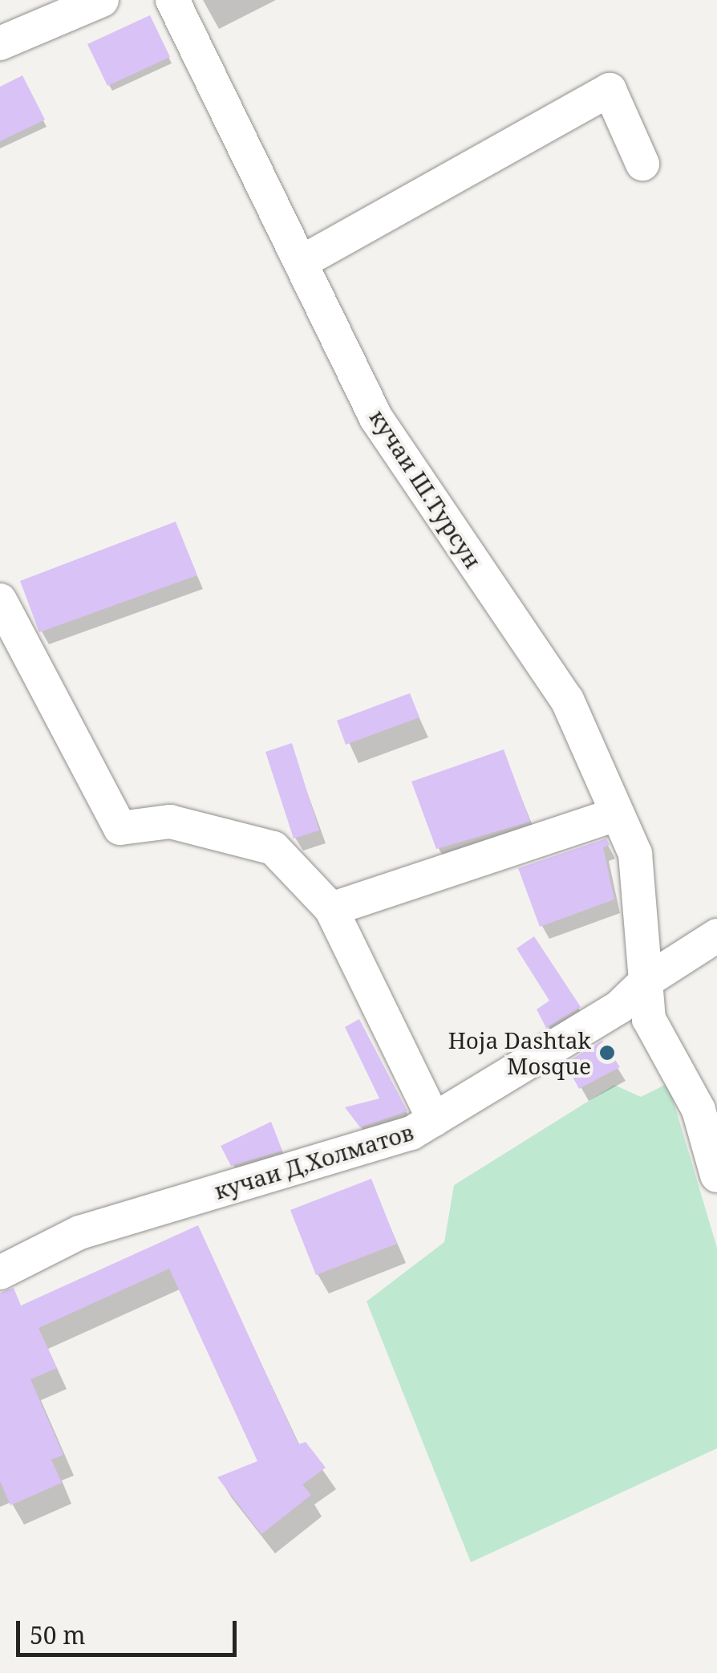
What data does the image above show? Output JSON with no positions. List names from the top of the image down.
{
  "streets": {
    "street": ["кучаи Ш.Турсун", "кучаи Д,Холматов"]
  },
  "crossings": [
    ["кучаи Ш.Турсун", "кучаи Д,Холматов"]
  ],
  "places": ["Hoja Dashtak Mosque"],
  "scale_bar": "50 m"
}
